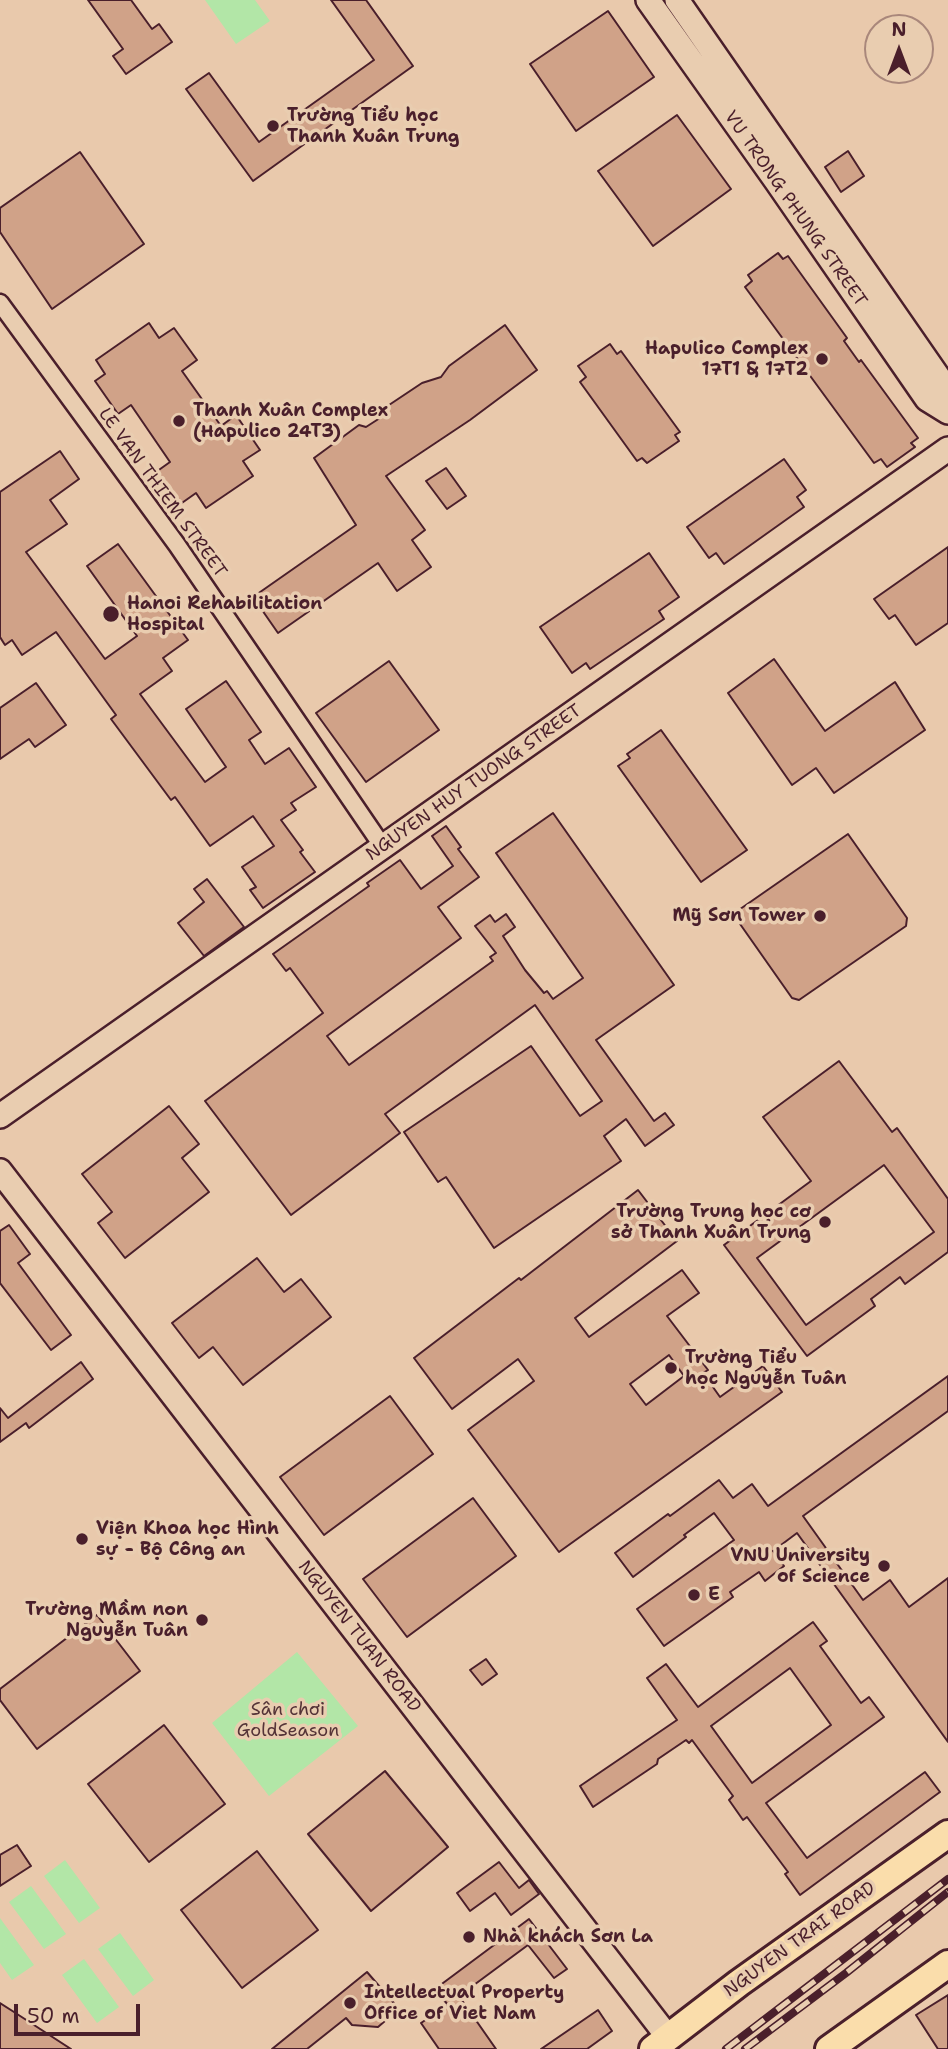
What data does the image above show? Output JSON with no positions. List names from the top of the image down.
{
  "streets": {
    "main road": ["NGUYEN TRAI ROAD"],
    "street": [
      "VU TRONG PHUNG STREET",
      "LE VAN THIEM STREET",
      "NGUYEN HUY TUONG STREET",
      "NGUYEN TUAN ROAD"
    ]
  },
  "crossings": [
    ["LE VAN THIEM STREET", "NGUYEN HUY TUONG STREET"],
    ["NGUYEN TUAN ROAD", "NGUYEN TRAI ROAD"]
  ],
  "parks": ["Sân chơi GoldSeason"],
  "places": [
    "Trường Tiểu học Thanh Xuân Trung",
    "Hapulico Complex 17T1 & 17T2",
    "Thanh Xuân Complex (Hapulico 24T3)",
    "Hanoi Rehabilitation Hospital",
    "Mỹ Sơn Tower",
    "Trường Trung học cơ sở Thanh Xuân Trung",
    "Trường Tiểu học Nguyễn Tuân",
    "Viện Khoa học Hình sự - Bộ Công an",
    "VNU University of Science",
    "E",
    "Trường Mầm non Nguyễn Tuân",
    "Nhà khách Sơn La",
    "Intellectual Property Office of Viet Nam"
  ],
  "scale_bar": "50 m",
  "north": "top"
}
